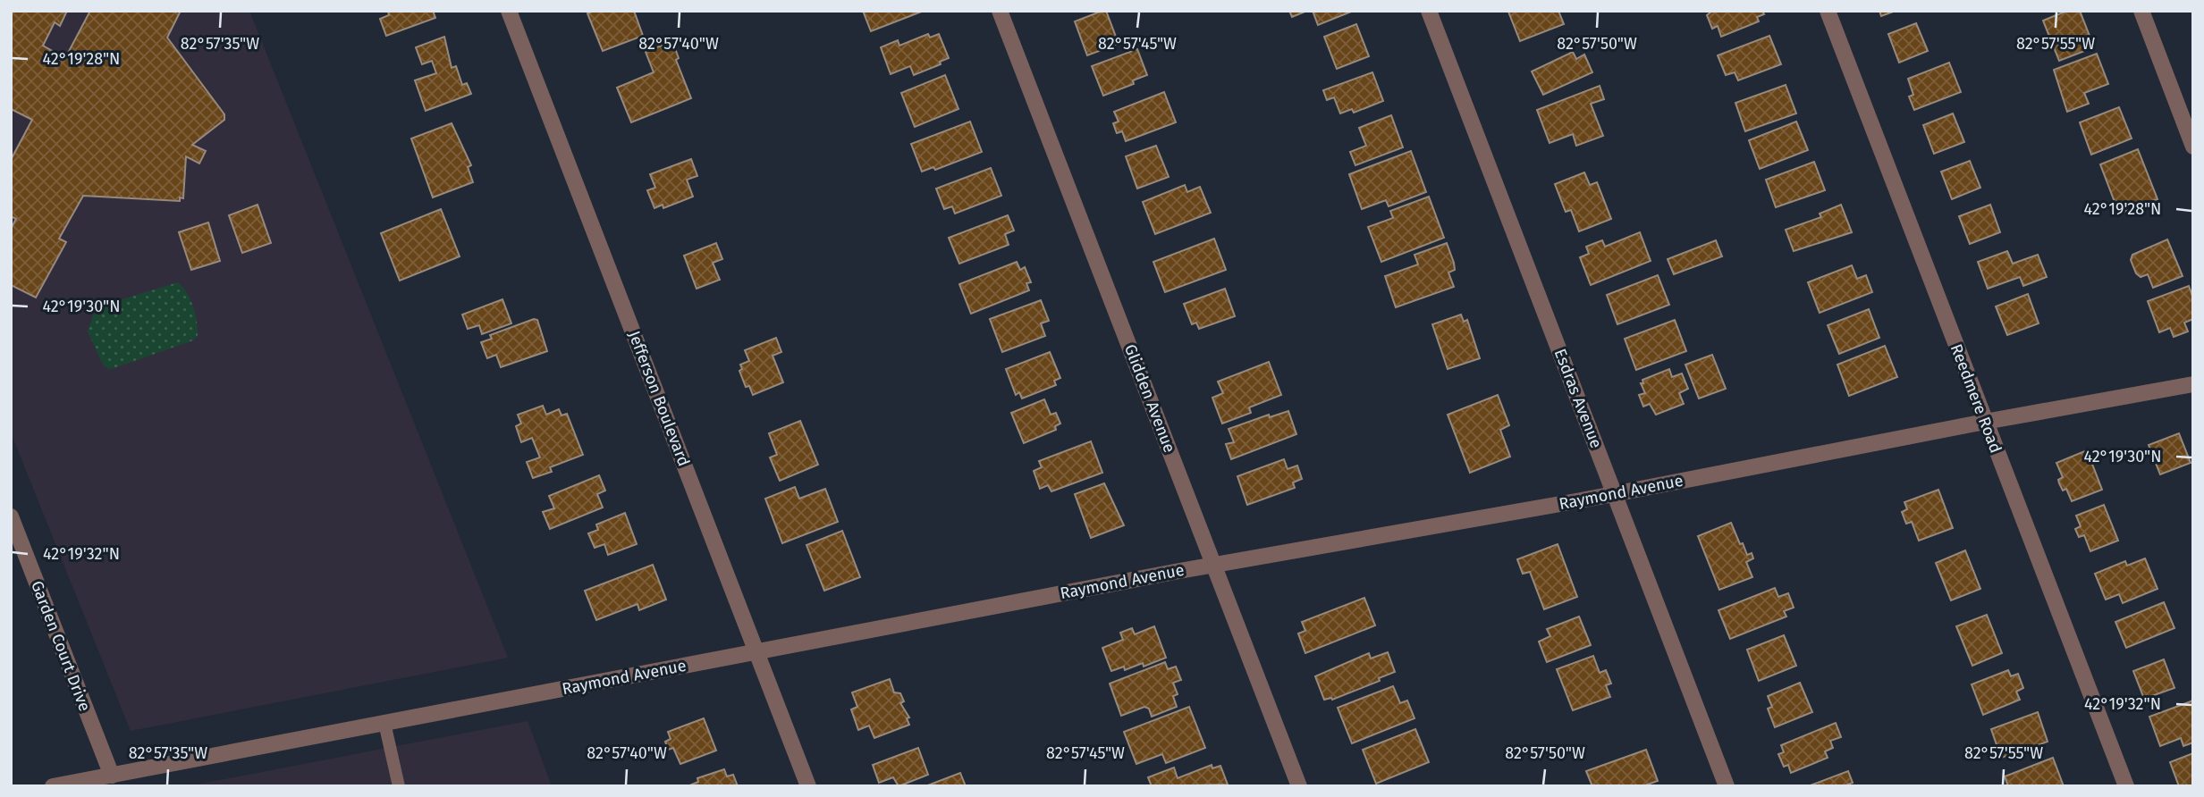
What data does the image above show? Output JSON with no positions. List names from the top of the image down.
{
  "streets": {
    "street": [
      "Jefferson Boulevard",
      "Glidden Avenue",
      "Esdras Avenue",
      "Reedmere Road",
      "Raymond Avenue",
      "Garden Court Drive"
    ]
  },
  "crossings": [
    ["Jefferson Boulevard", "Raymond Avenue"],
    ["Glidden Avenue", "Raymond Avenue"],
    ["Esdras Avenue", "Raymond Avenue"],
    ["Reedmere Road", "Raymond Avenue"],
    ["Raymond Avenue", "Garden Court Drive"]
  ],
  "coordinates": [
    "82°57'35\"W",
    "82°57'40\"W",
    "82°57'45\"W",
    "82°57'50\"W",
    "82°57'55\"W",
    "42°19'28\"N",
    "42°19'30\"N",
    "42°19'32\"N"
  ]
}
